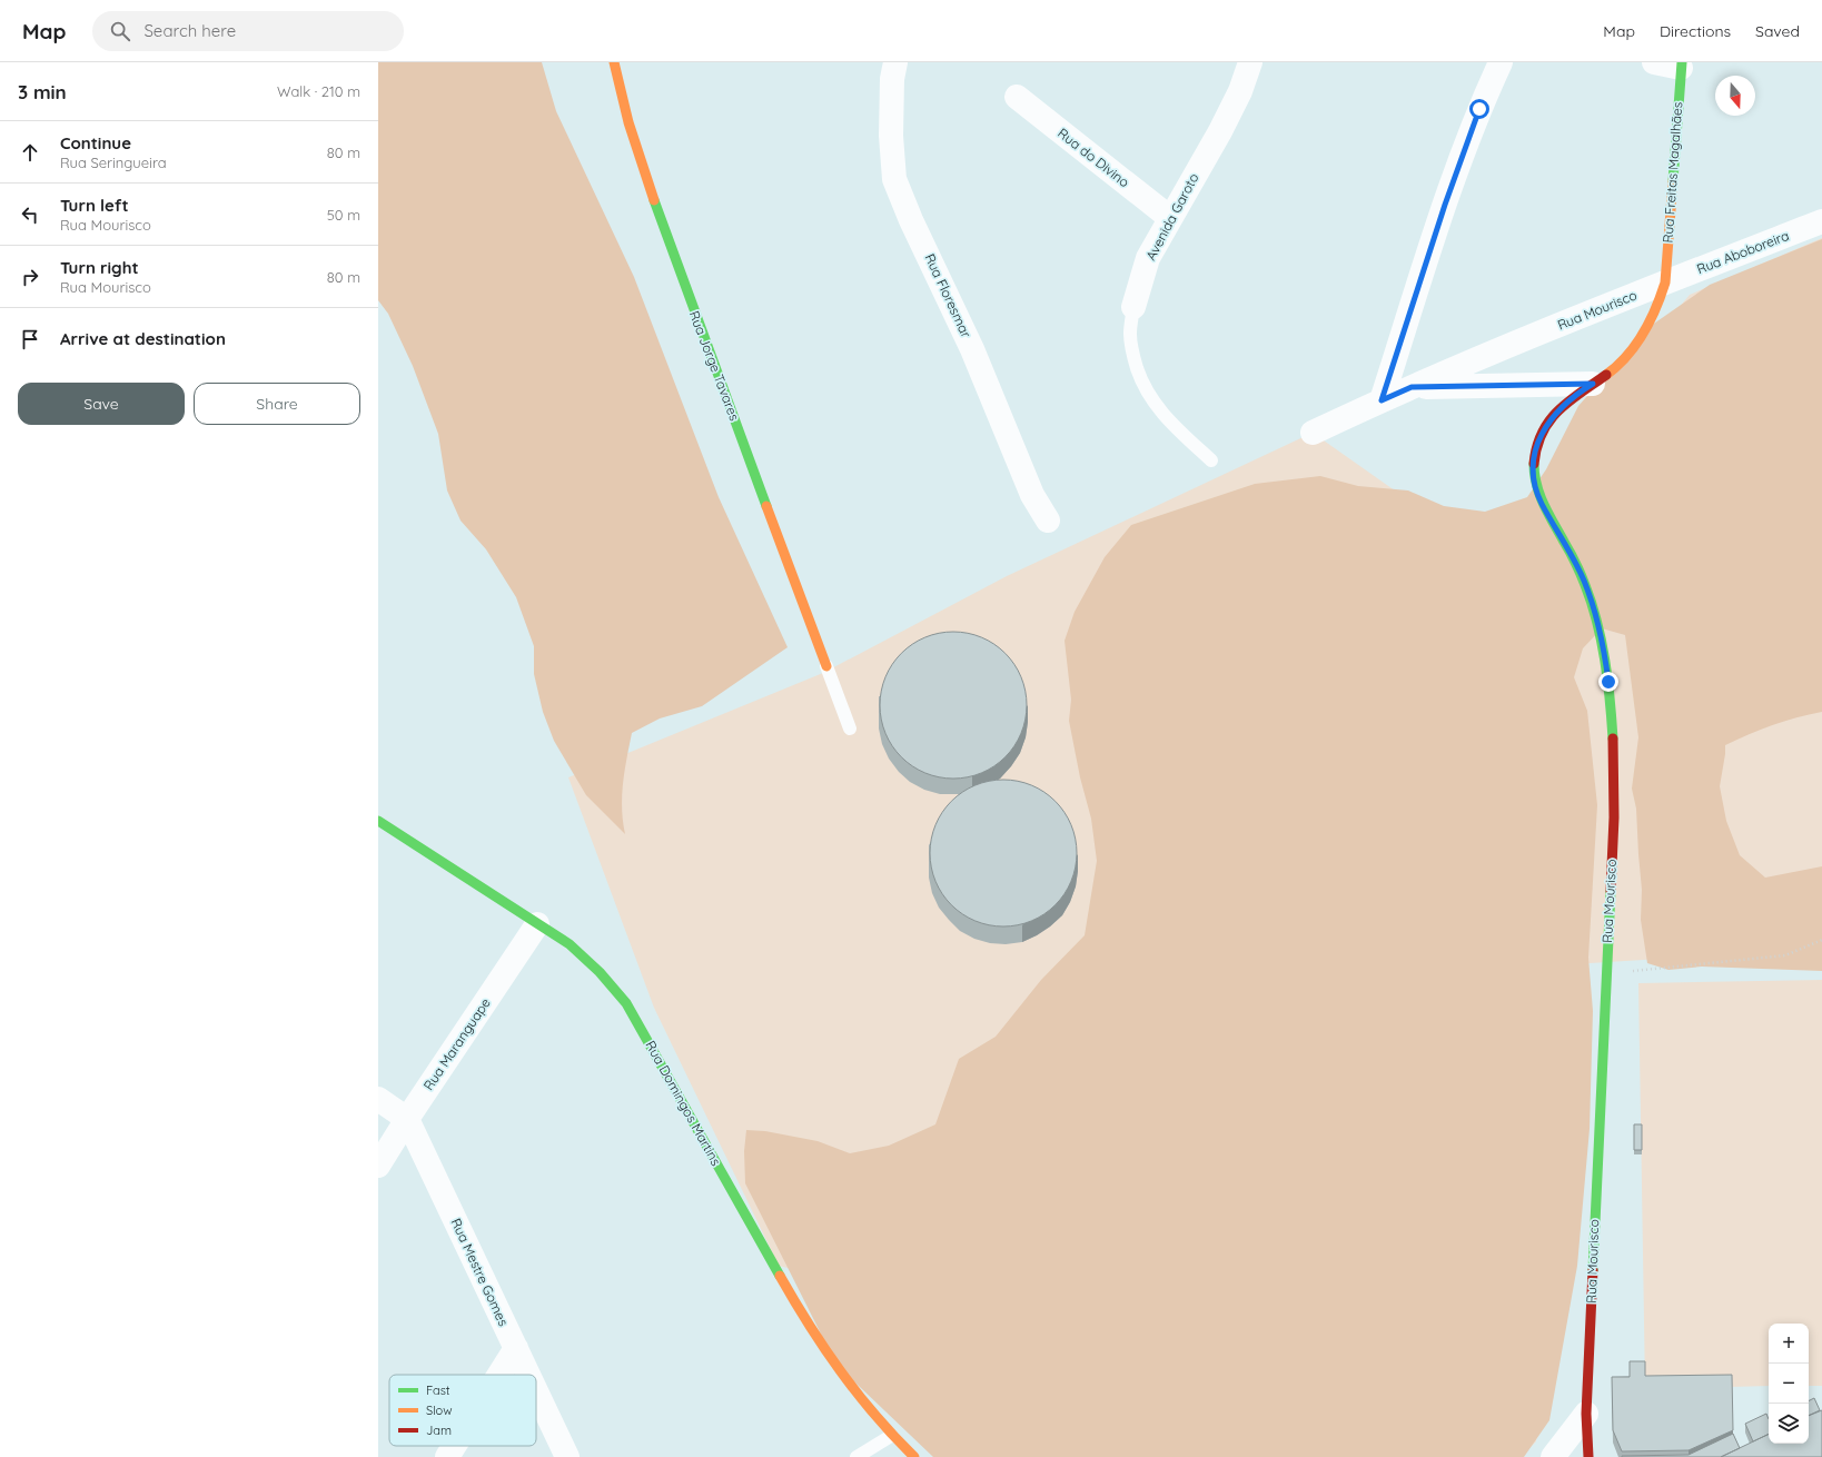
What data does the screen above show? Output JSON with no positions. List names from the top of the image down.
{
  "streets": {
    "street": [
      "Rua do Divino",
      "Rua Freitas Magalhães",
      "Avenida Garoto",
      "Rua Aboboreira",
      "Rua Floresmar",
      "Rua Mourisco",
      "Rua Jorge Tavares",
      "Rua Maranguape",
      "Rua Domingos Martins",
      "Rua Mestre Gomes"
    ]
  },
  "crossings": [
    ["Rua do Divino", "Avenida Garoto"],
    ["Rua Freitas Magalhães", "Rua Aboboreira"],
    ["Rua Freitas Magalhães", "Rua Mourisco"],
    ["Rua Aboboreira", "Rua Mourisco"],
    ["Rua Maranguape", "Rua Domingos Martins"],
    ["Rua Maranguape", "Rua Mestre Gomes"]
  ],
  "legend": ["Fast", "Slow", "Jam"],
  "north": "bottom",
  "page": {
    "header": "Map",
    "search": "Search here",
    "nav": ["Map", "Directions", "Saved"],
    "heading": ["3 min", "Walk · 210 m"],
    "list": [
      ["Continue", "Rua Seringueira", "80 m"],
      ["Turn left", "Rua Mourisco", "50 m"],
      ["Turn right", "Rua Mourisco", "80 m"],
      "Arrive at destination"
    ],
    "buttons": ["Save", "Share"],
    "map_buttons": ["+", "−"]
  }
}
